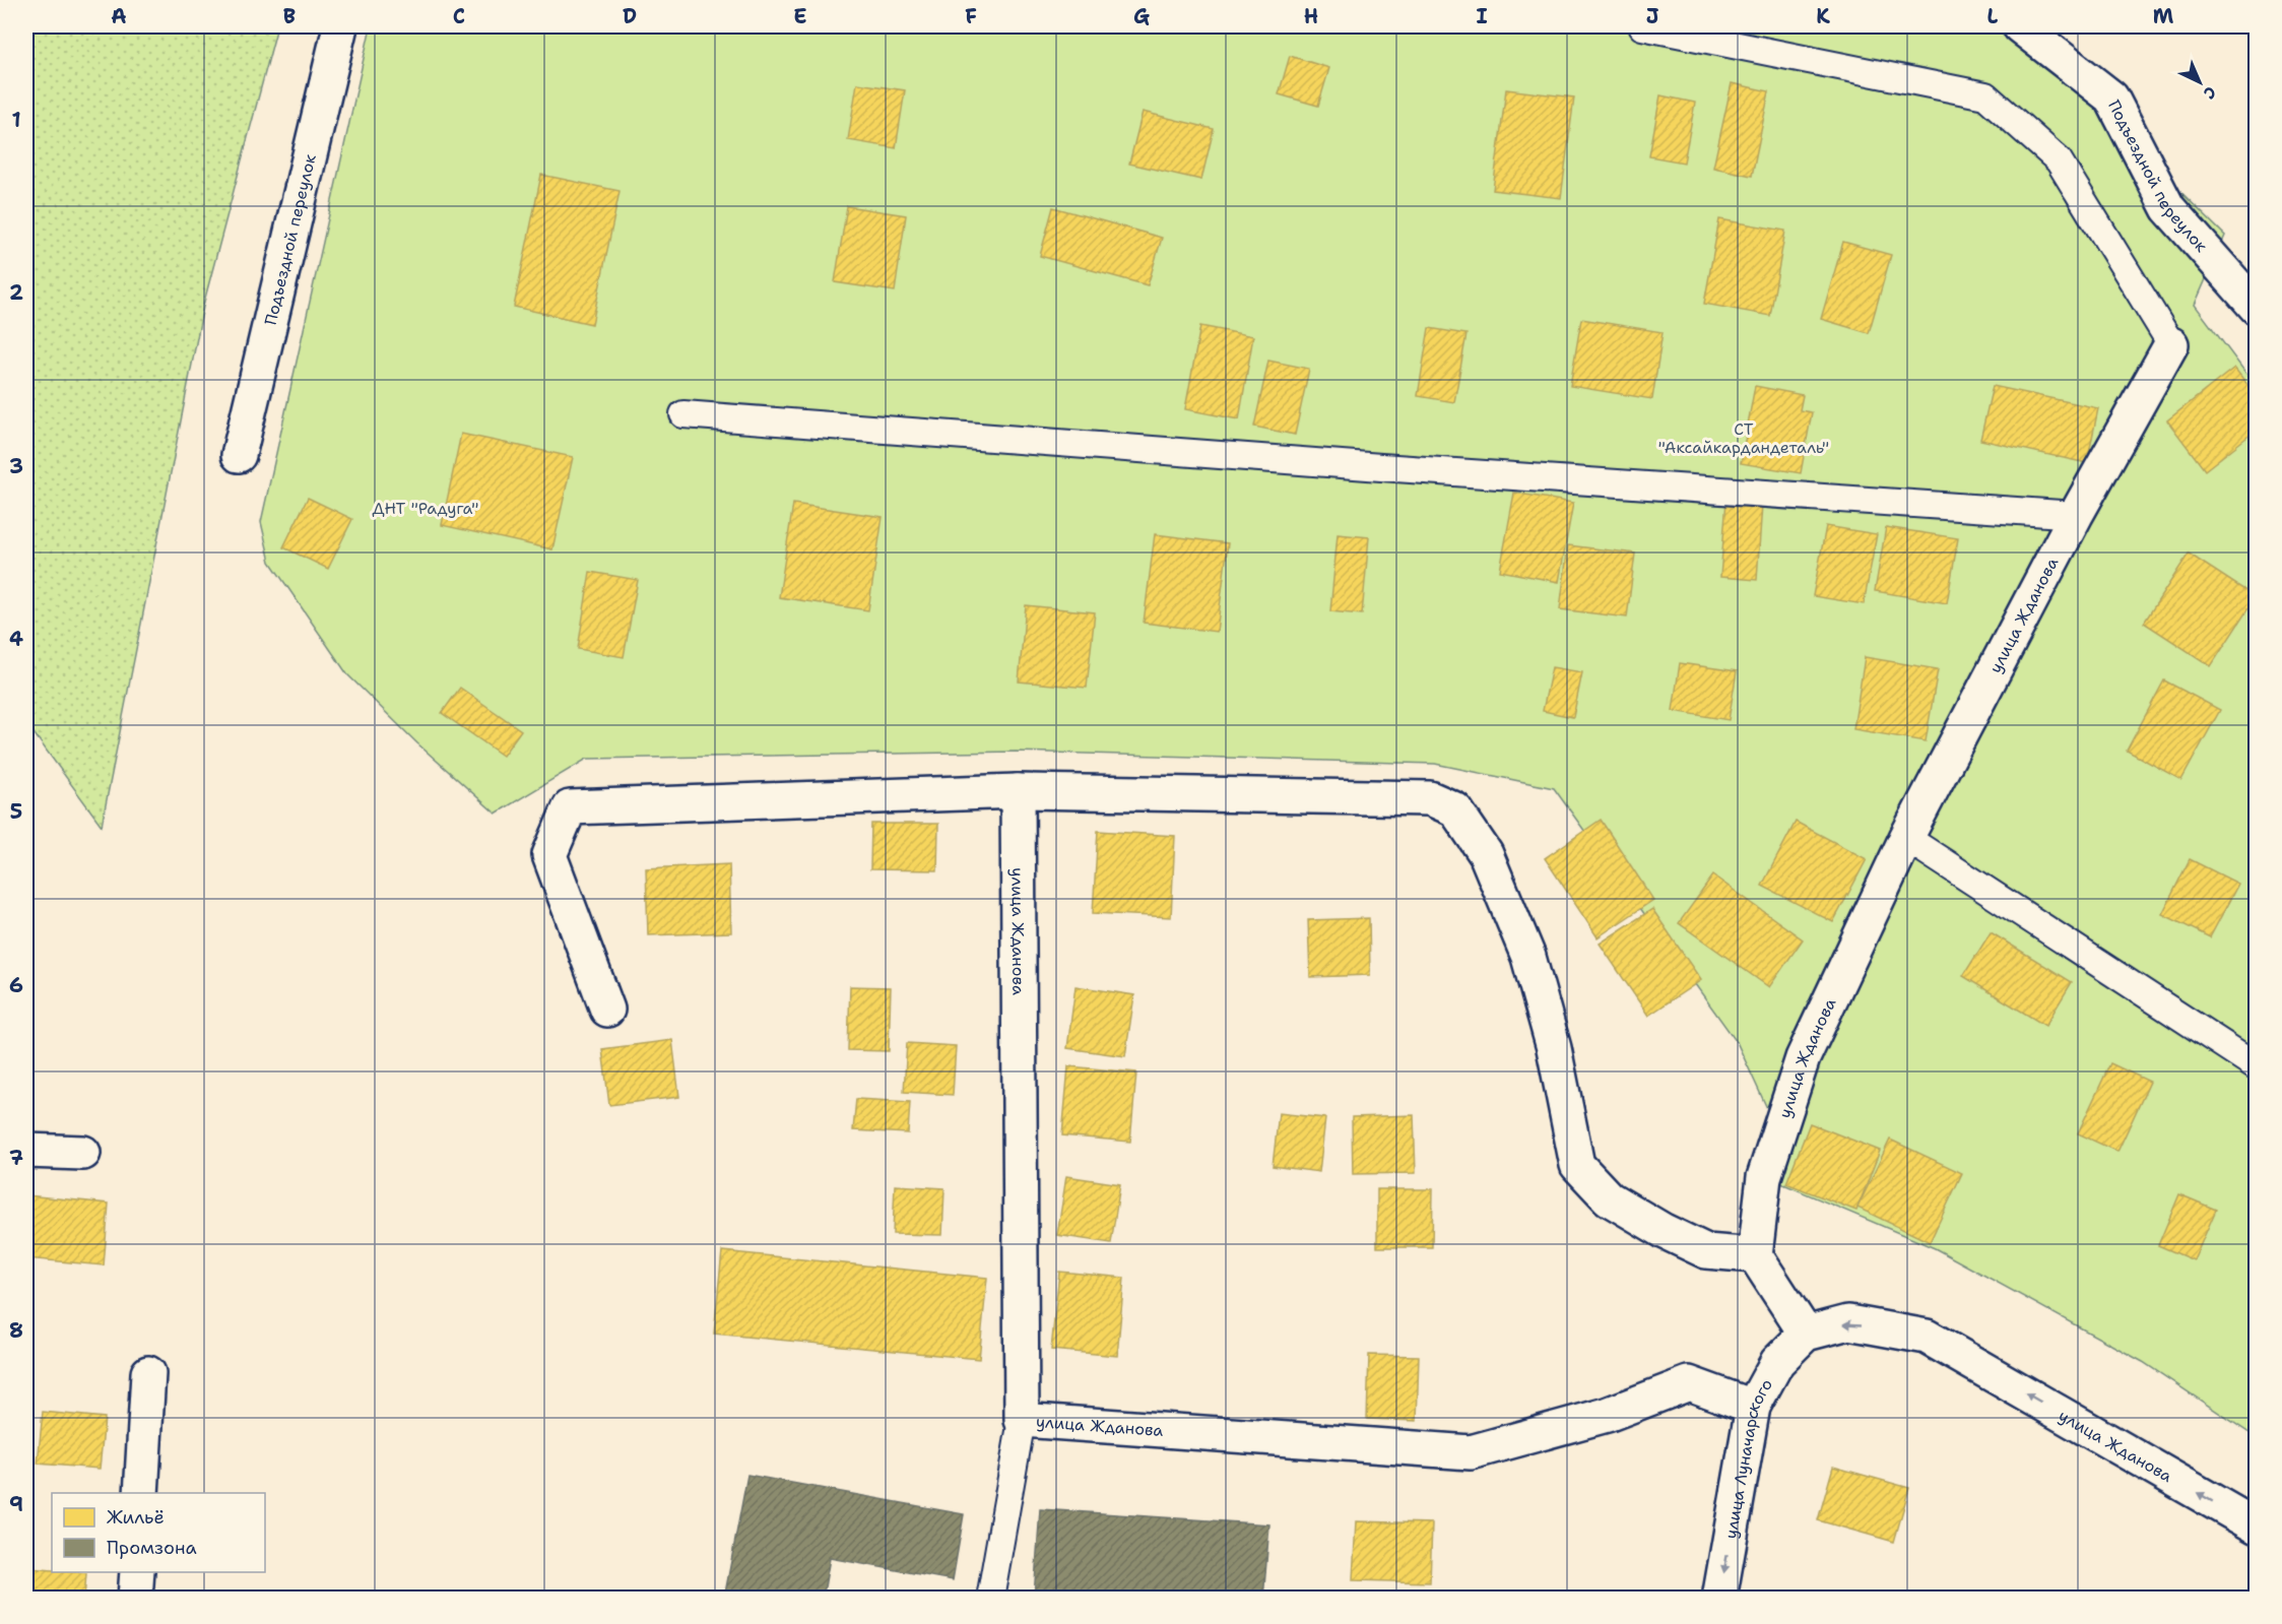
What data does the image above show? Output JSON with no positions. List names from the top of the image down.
{
  "streets": {
    "street": ["Подъездной переулок", "улица Жданова", "улица Луначарского"]
  },
  "crossings": [
    ["улица Жданова", "улица Луначарского"]
  ],
  "one_way": ["улица Луначарского"],
  "parks": ["СТ \"Аксайкардандеталь\"", "ДНТ \"Радуга\""],
  "legend": ["Жильё", "Промзона"],
  "north": "bottom right",
  "grid": {
    "columns": [
      "A",
      "B",
      "C",
      "D",
      "E",
      "F",
      "G",
      "H",
      "I",
      "J",
      "K",
      "L",
      "M"
    ],
    "rows": [
      "1",
      "2",
      "3",
      "4",
      "5",
      "6",
      "7",
      "8",
      "9"
    ]
  }
}
